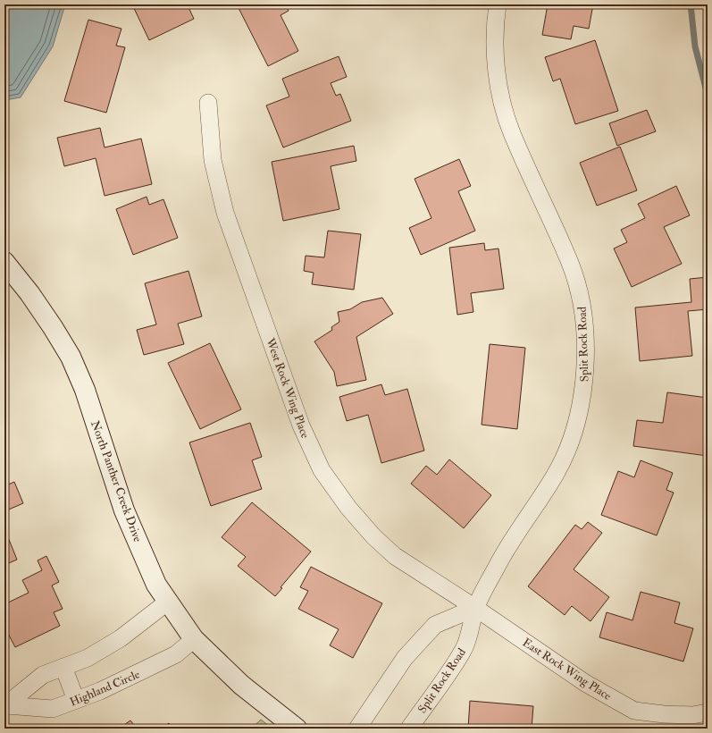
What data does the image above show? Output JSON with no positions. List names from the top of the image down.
{
  "streets": {
    "street": [
      "Split Rock Road",
      "West Rock Wing Place",
      "North Panther Creek Drive",
      "East Rock Wing Place",
      "Highland Circle"
    ]
  },
  "crossings": [
    ["Split Rock Road", "West Rock Wing Place"],
    ["Split Rock Road", "East Rock Wing Place"],
    ["West Rock Wing Place", "East Rock Wing Place"],
    ["North Panther Creek Drive", "Highland Circle"]
  ]
}
